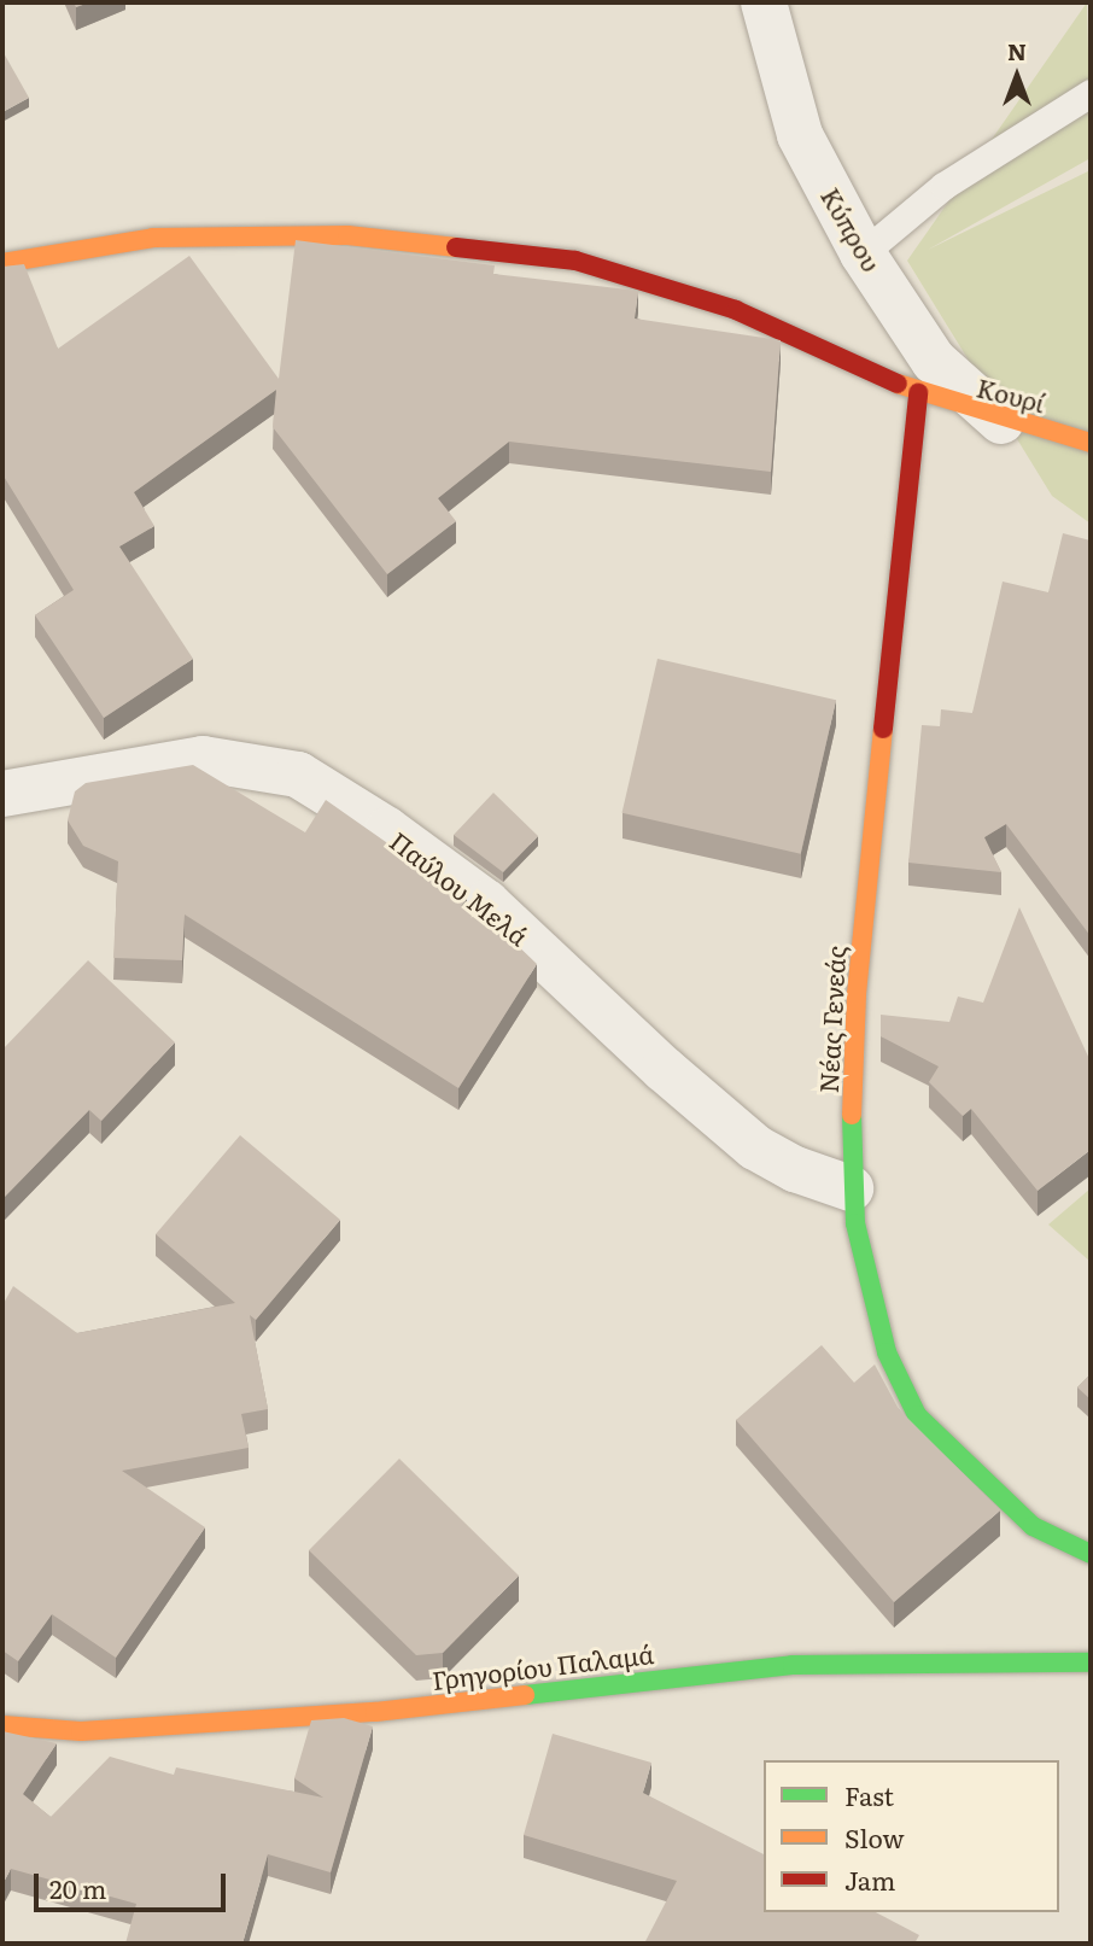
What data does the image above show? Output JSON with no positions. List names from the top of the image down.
{
  "streets": {
    "street": [
      "Κύπρου",
      "Κουρί",
      "Παύλου Μελά",
      "Νέας Γενεάς",
      "Γρηγορίου Παλαμά"
    ]
  },
  "crossings": [
    ["Κύπρου", "Κουρί"],
    ["Κουρί", "Νέας Γενεάς"],
    ["Παύλου Μελά", "Νέας Γενεάς"]
  ],
  "legend": ["Fast", "Slow", "Jam"],
  "scale_bar": "20 m",
  "north": "top"
}
